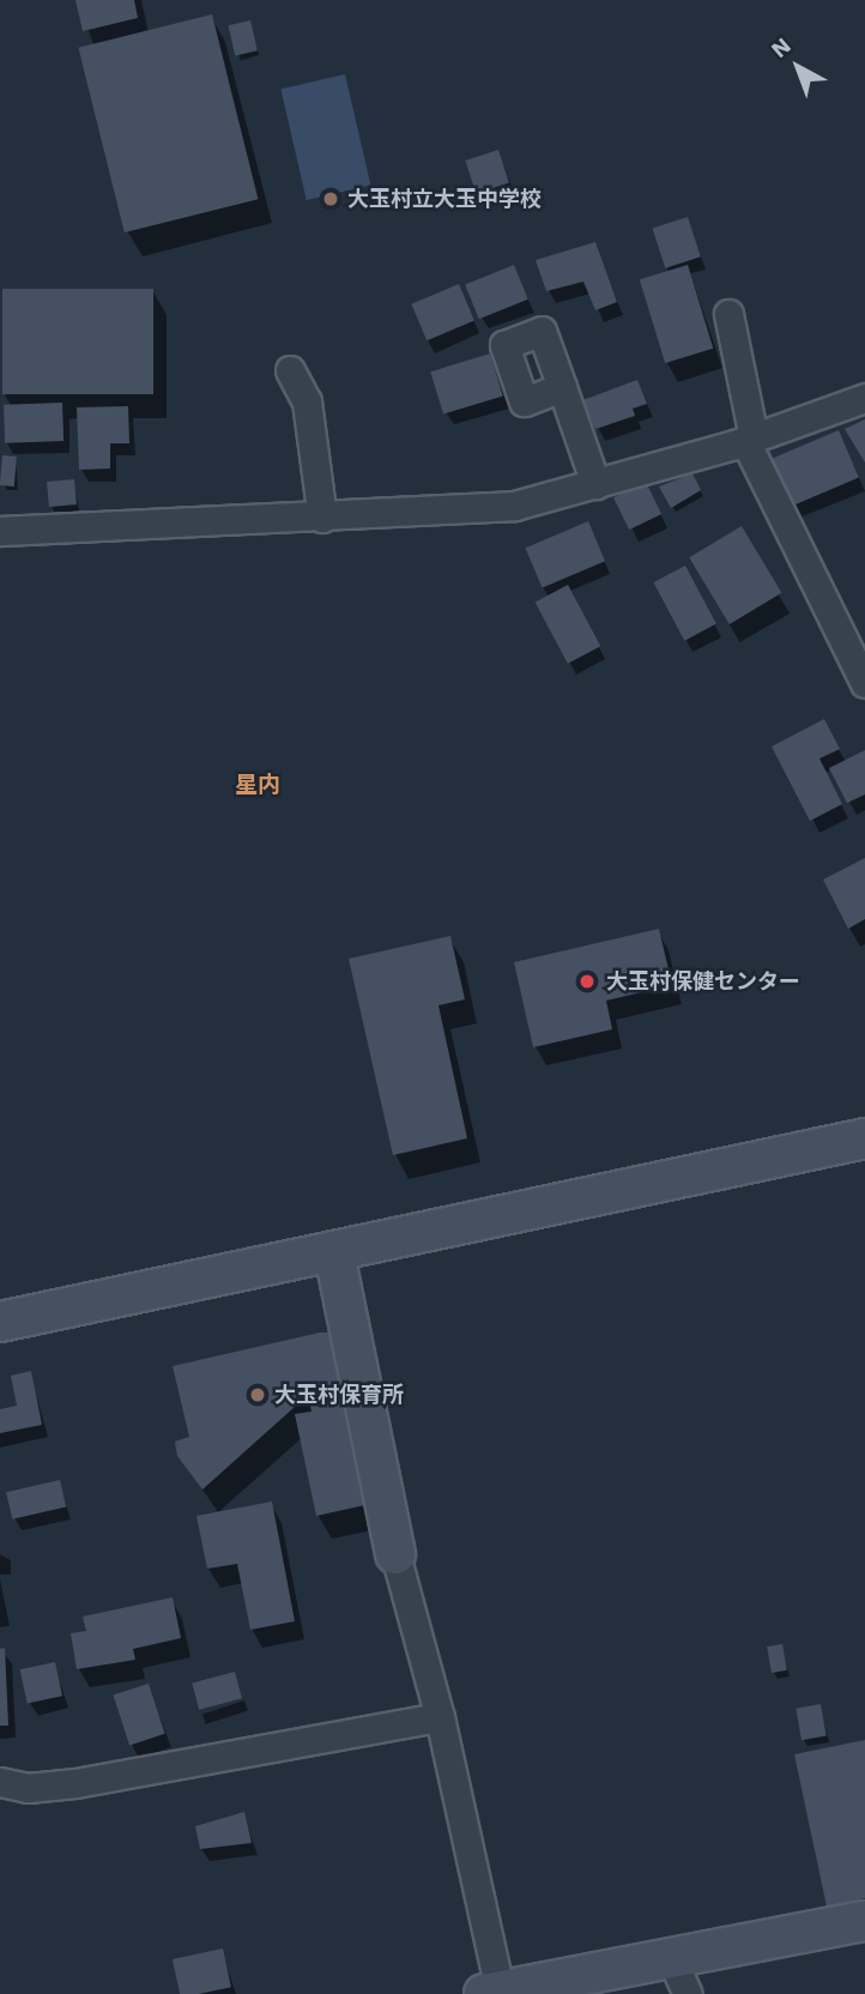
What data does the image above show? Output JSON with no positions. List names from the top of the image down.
{
  "districts": ["星内"],
  "places": ["大玉村立大玉中学校", "大玉村保健センター", "大玉村保育所"],
  "north": "top left"
}
